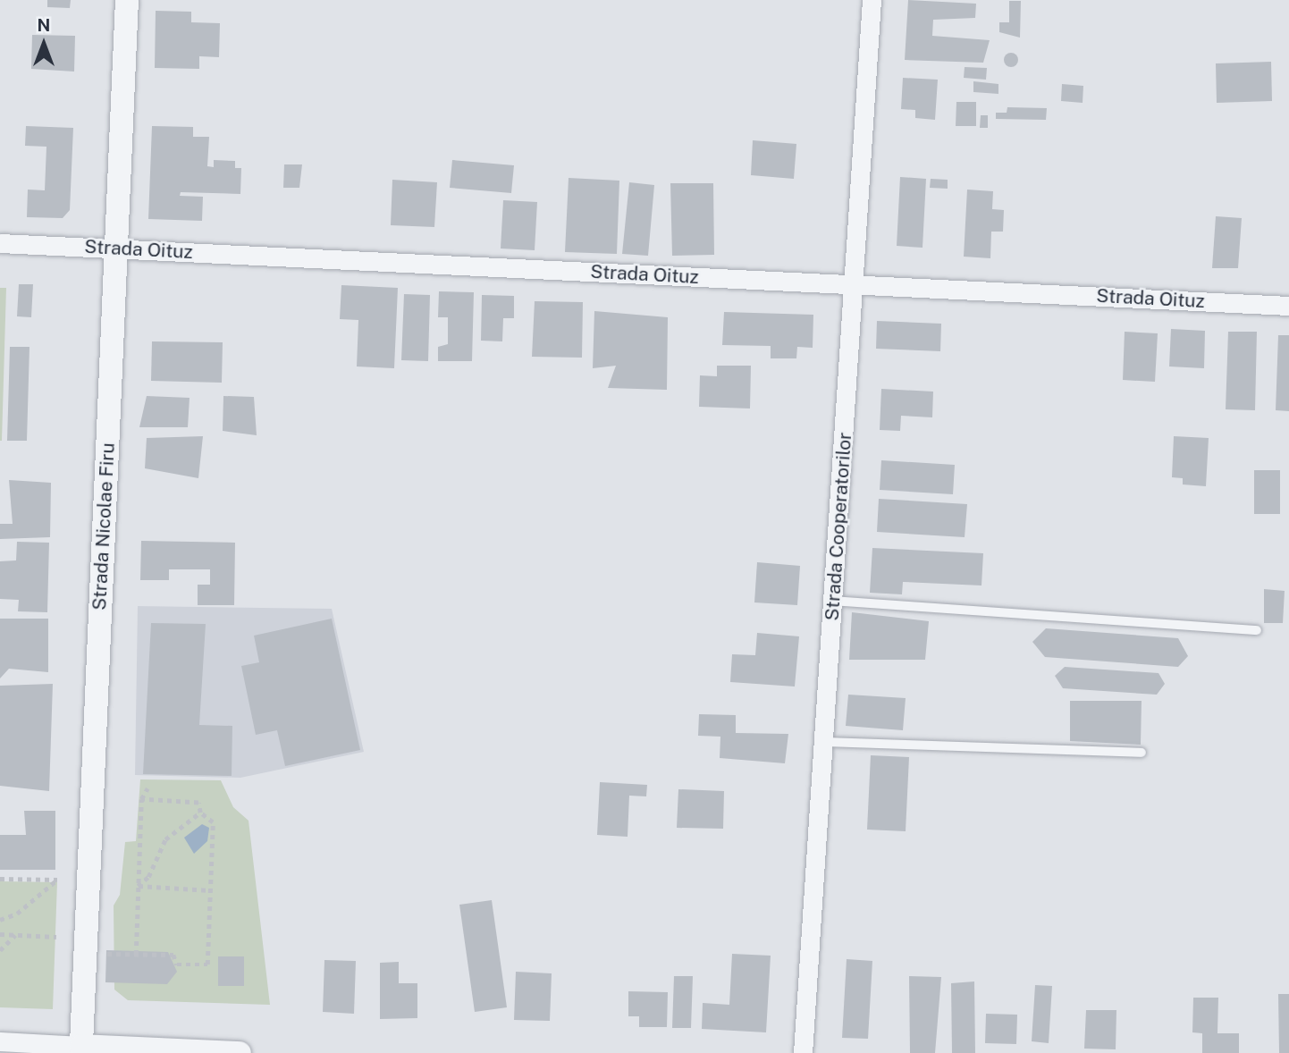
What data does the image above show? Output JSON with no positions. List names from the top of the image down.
{
  "streets": {
    "street": ["Strada Oituz", "Strada Nicolae Firu", "Strada Cooperatorilor"]
  },
  "crossings": [
    ["Strada Oituz", "Strada Nicolae Firu"],
    ["Strada Oituz", "Strada Cooperatorilor"]
  ],
  "north": "top"
}
